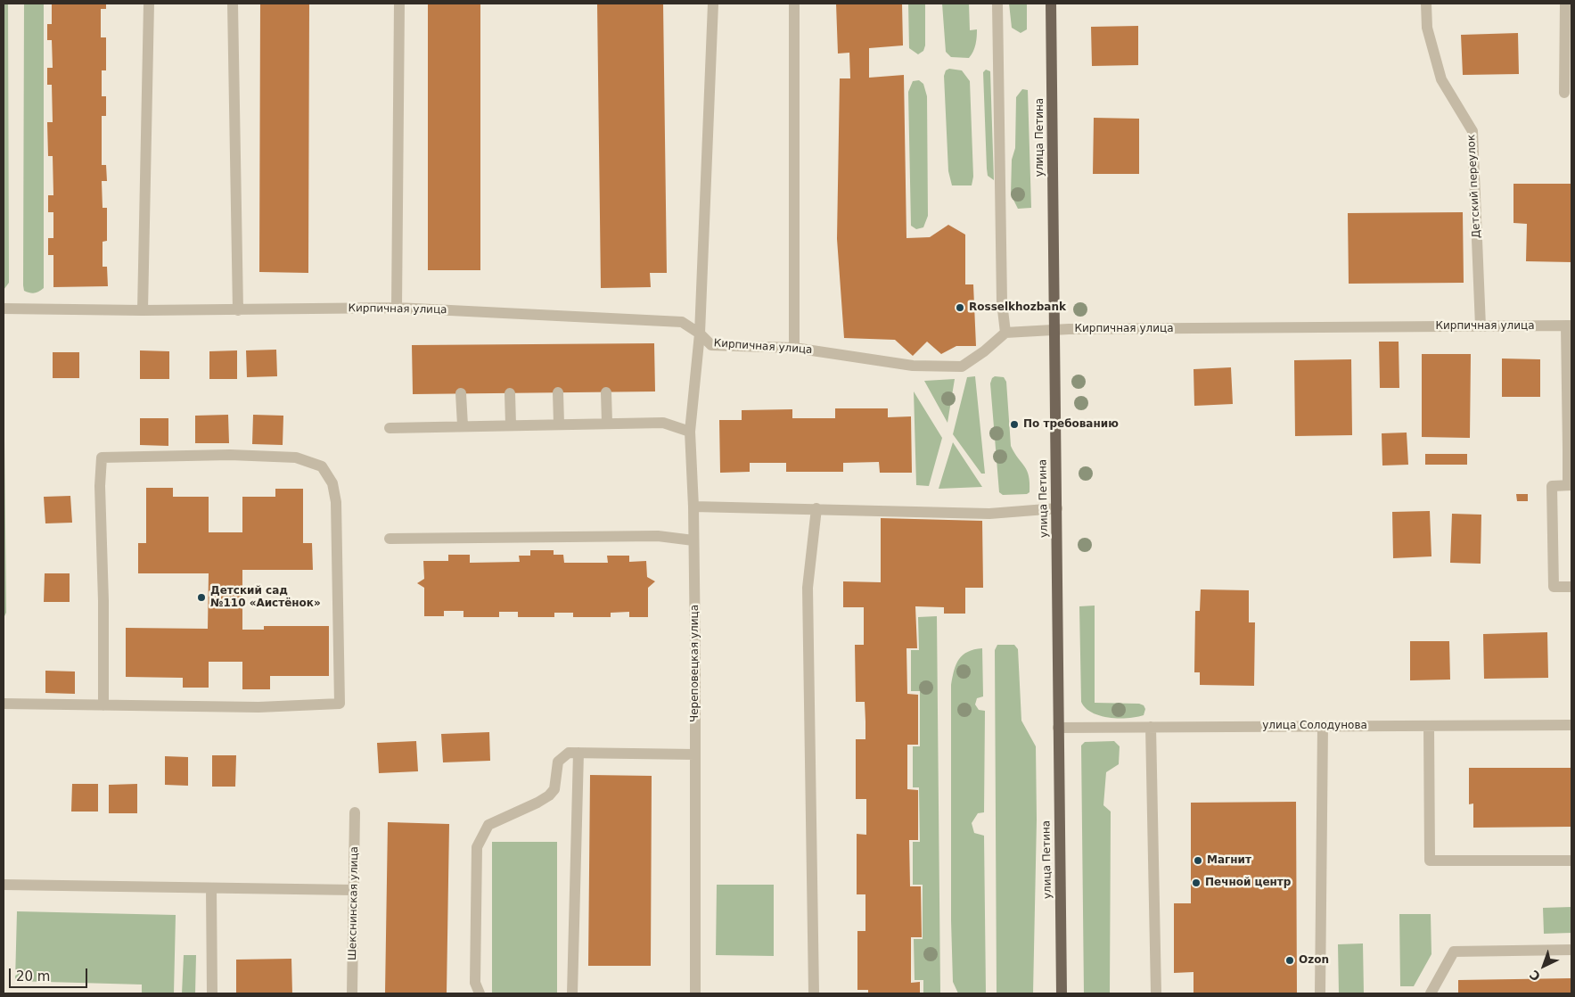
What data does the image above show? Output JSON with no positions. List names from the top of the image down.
{
  "streets": {
    "main road": ["улица Петина"],
    "street": [
      "Детский переулок",
      "Кирпичная улица",
      "Череповецкая улица",
      "улица Солодунова",
      "Шекснинская улица"
    ]
  },
  "crossings": [
    ["улица Петина", "Кирпичная улица"],
    ["улица Петина", "улица Солодунова"],
    ["Детский переулок", "Кирпичная улица"],
    ["Кирпичная улица", "Череповецкая улица"]
  ],
  "places": [
    "Rosselkhozbank",
    "По требованию",
    "Детский сад №110 «Аистёнок»",
    "Магнит",
    "Печной центр",
    "Ozon"
  ],
  "scale_bar": "20 m",
  "north": "bottom left"
}
